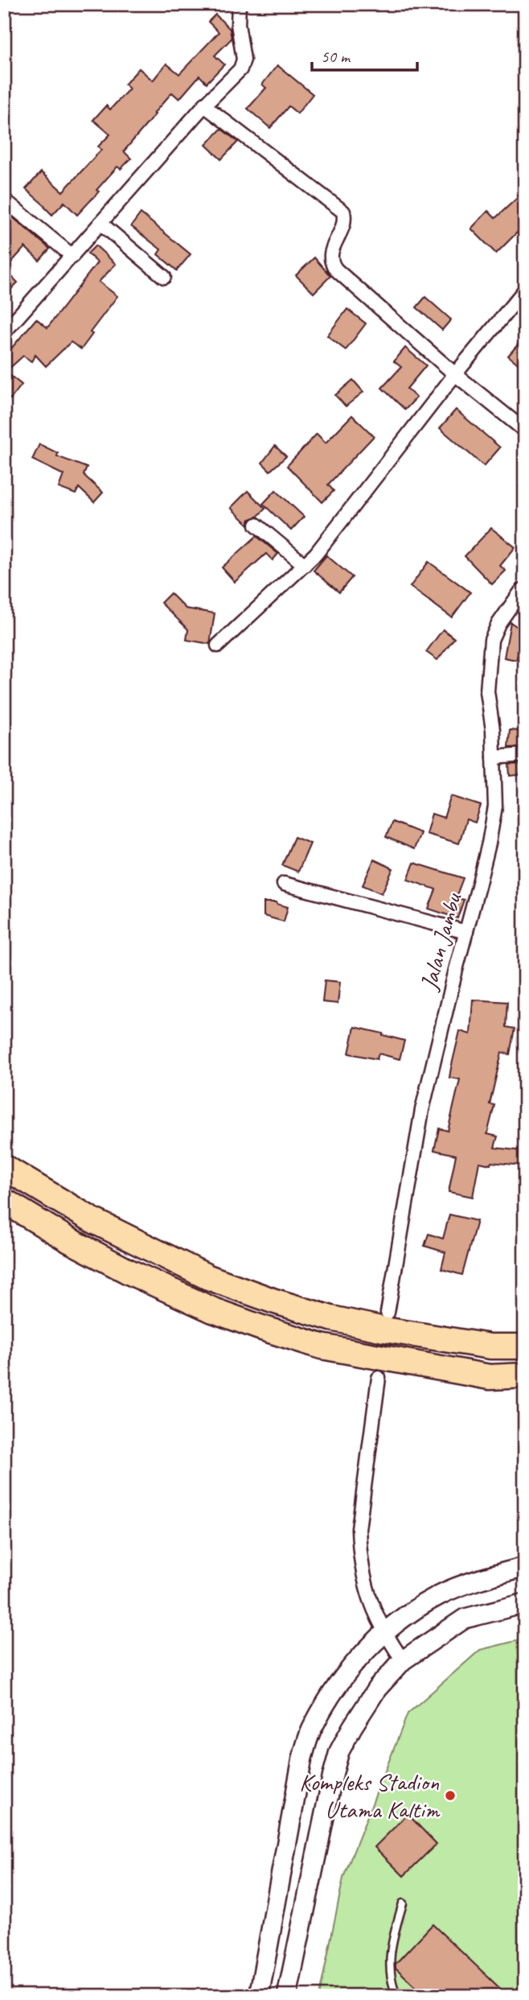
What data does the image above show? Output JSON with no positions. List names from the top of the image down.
{
  "streets": {
    "street": ["Jalan Jambu"]
  },
  "places": ["Kompleks Stadion Utama Kaltim"],
  "scale_bar": "50 m"
}
